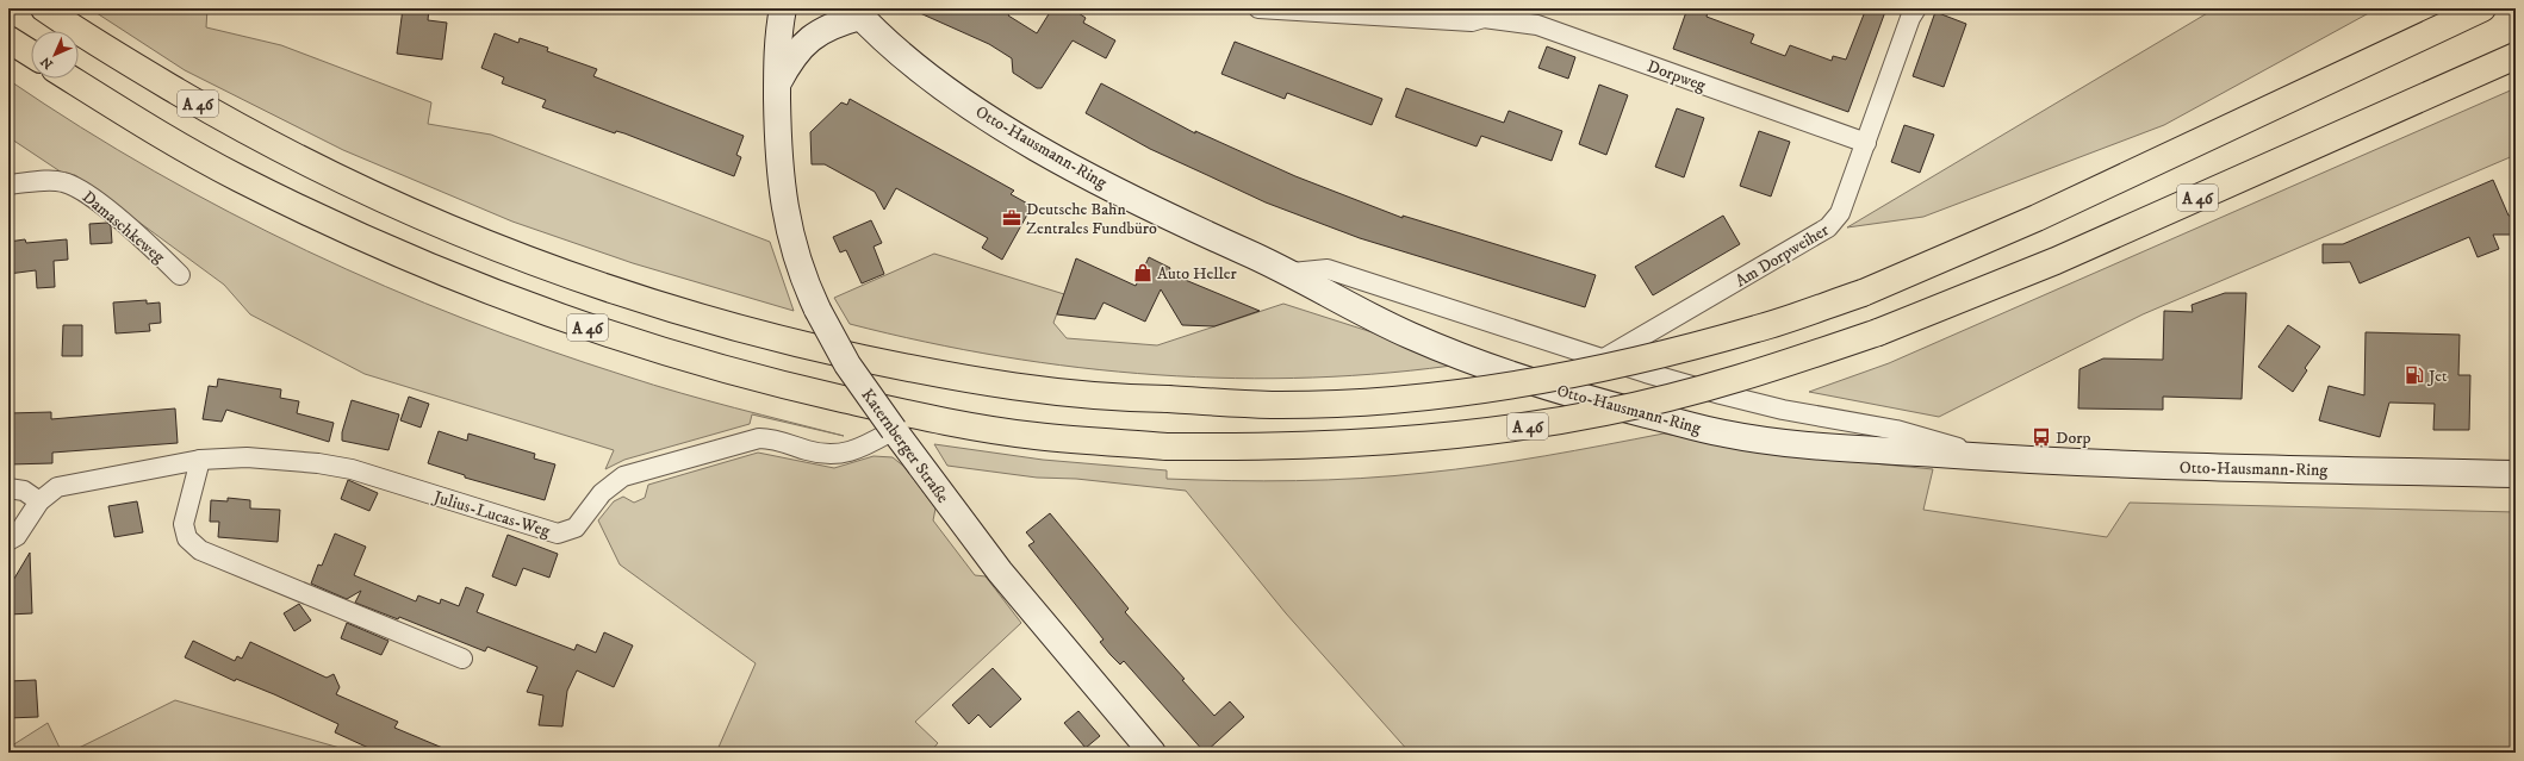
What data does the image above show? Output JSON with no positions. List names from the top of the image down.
{
  "streets": {
    "highway": ["A 46"],
    "street": [
      "Dorpweg",
      "Otto-Hausmann-Ring",
      "Damaschkeweg",
      "Am Dorpweiher",
      "Katernberger Straße",
      "Julius-Lucas-Weg"
    ]
  },
  "crossings": [
    ["Dorpweg", "Am Dorpweiher"],
    ["Otto-Hausmann-Ring", "Am Dorpweiher"],
    ["Katernberger Straße", "Julius-Lucas-Weg"]
  ],
  "places": {
    "office": ["Deutsche Bahn Zentrales Fundbüro"],
    "shop": ["Auto Heller"],
    "fuel station": ["Jet"],
    "bus stop": ["Dorp"]
  },
  "north": "bottom left"
}
